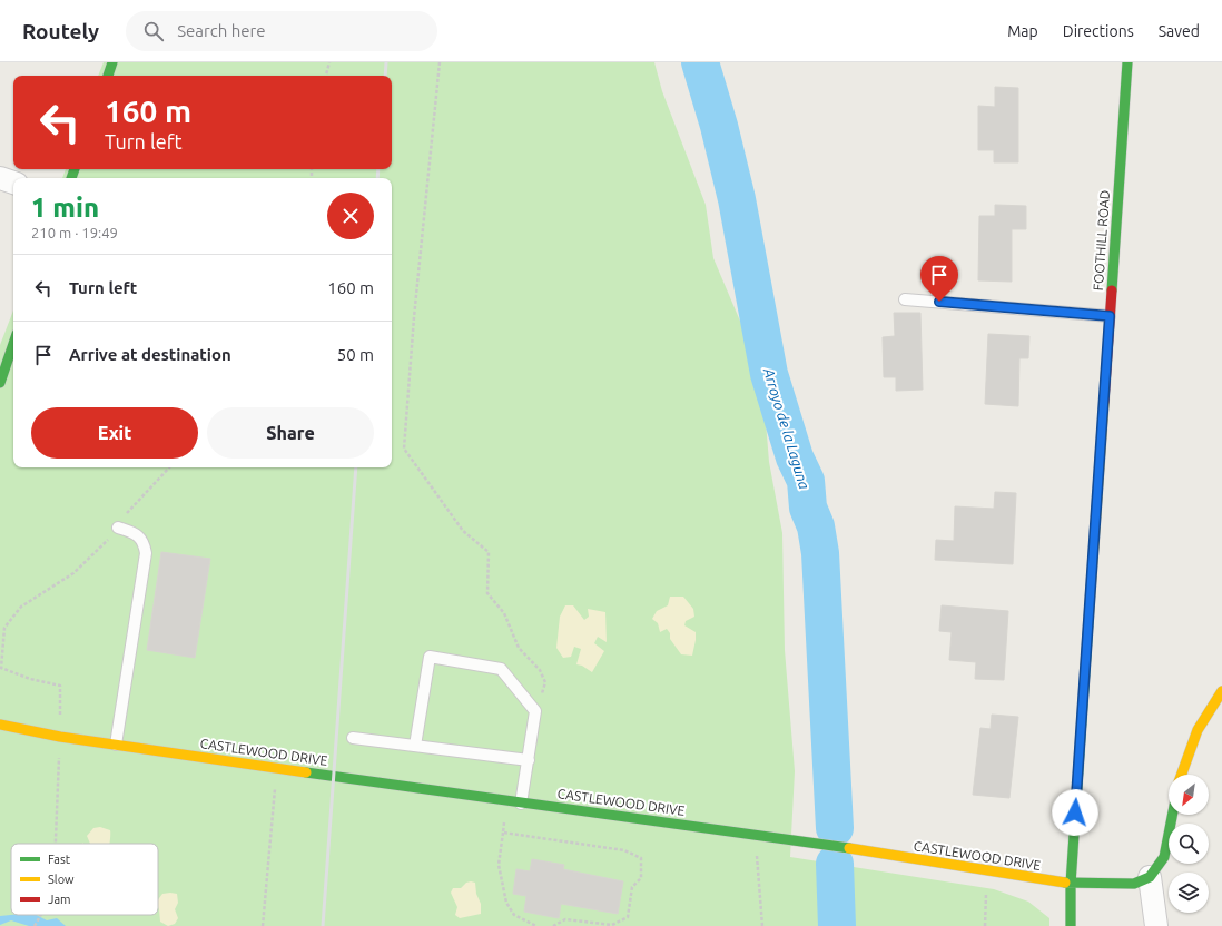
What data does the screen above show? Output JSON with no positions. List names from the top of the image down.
{
  "streets": {
    "street": ["FOOTHILL ROAD", "CASTLEWOOD DRIVE"]
  },
  "crossings": [
    ["FOOTHILL ROAD", "CASTLEWOOD DRIVE"]
  ],
  "water": ["Arroyo de la Laguna"],
  "legend": ["Fast", "Slow", "Jam"],
  "north": "bottom left",
  "page": {
    "header": "Routely",
    "search": "Search here",
    "nav": ["Map", "Directions", "Saved"],
    "turn": ["160 m", "Turn left"],
    "heading": ["1 min", "210 m · 19:49"],
    "list": [
      {
        "name": "Turn left",
        "value": "160 m"
      },
      {
        "name": "Arrive at destination",
        "value": "50 m"
      }
    ],
    "buttons": ["Exit", "Share"]
  }
}
